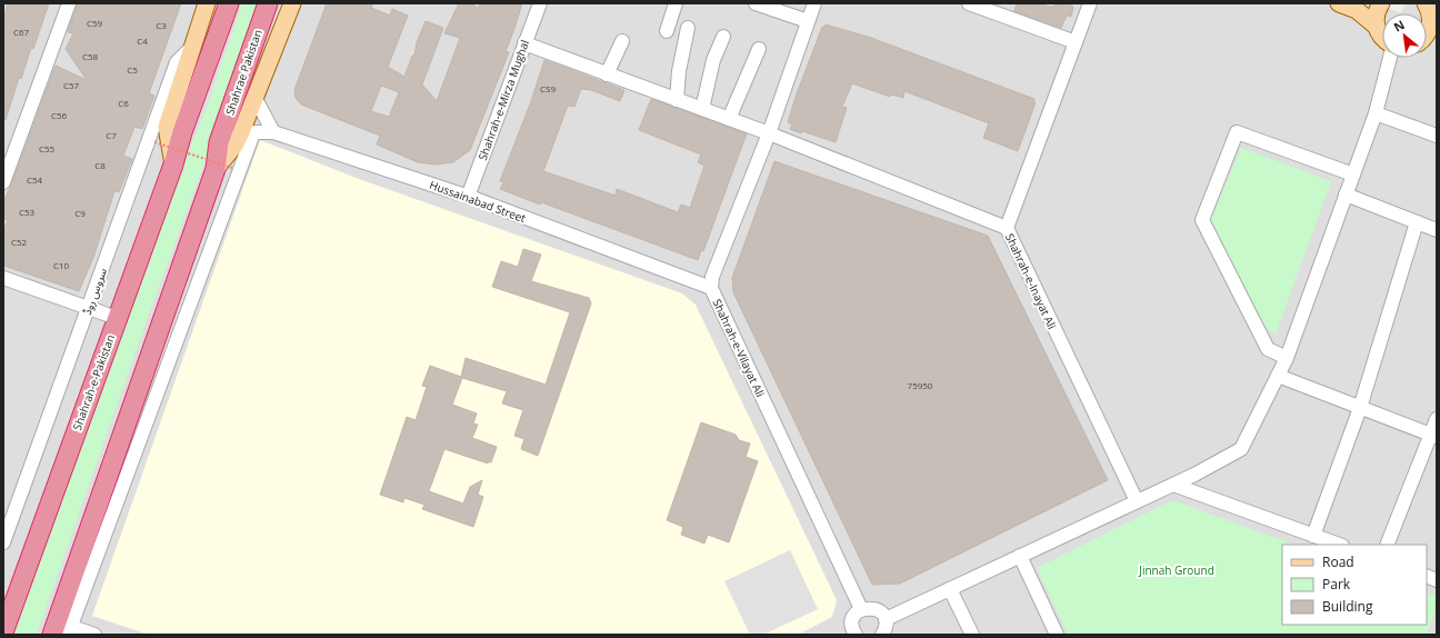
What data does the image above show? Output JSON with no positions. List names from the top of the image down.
{
  "streets": {
    "highway": ["Shahrae Pakistan", "Shahrah-e-Pakistan"],
    "street": [
      "Shahrah-e-Mirza Mughal",
      "Hussainabad Street",
      "Shahrah-e-Inayat Ali",
      "سروس روڈ",
      "Shahrah-e-Vilayat Ali"
    ]
  },
  "crossings": [
    ["Shahrah-e-Mirza Mughal", "Hussainabad Street"],
    ["Hussainabad Street", "Shahrah-e-Vilayat Ali"]
  ],
  "parks": ["Jinnah Ground"],
  "house_numbers": [
    "C59",
    "C3",
    "C67",
    "C4",
    "C58",
    "C5",
    "C57",
    "CS9",
    "C6",
    "C56",
    "C7",
    "C55",
    "C8",
    "C54",
    "C53",
    "C9",
    "C52",
    "C10",
    "75950"
  ],
  "legend": ["Road", "Park", "Building"],
  "north": "top left"
}
